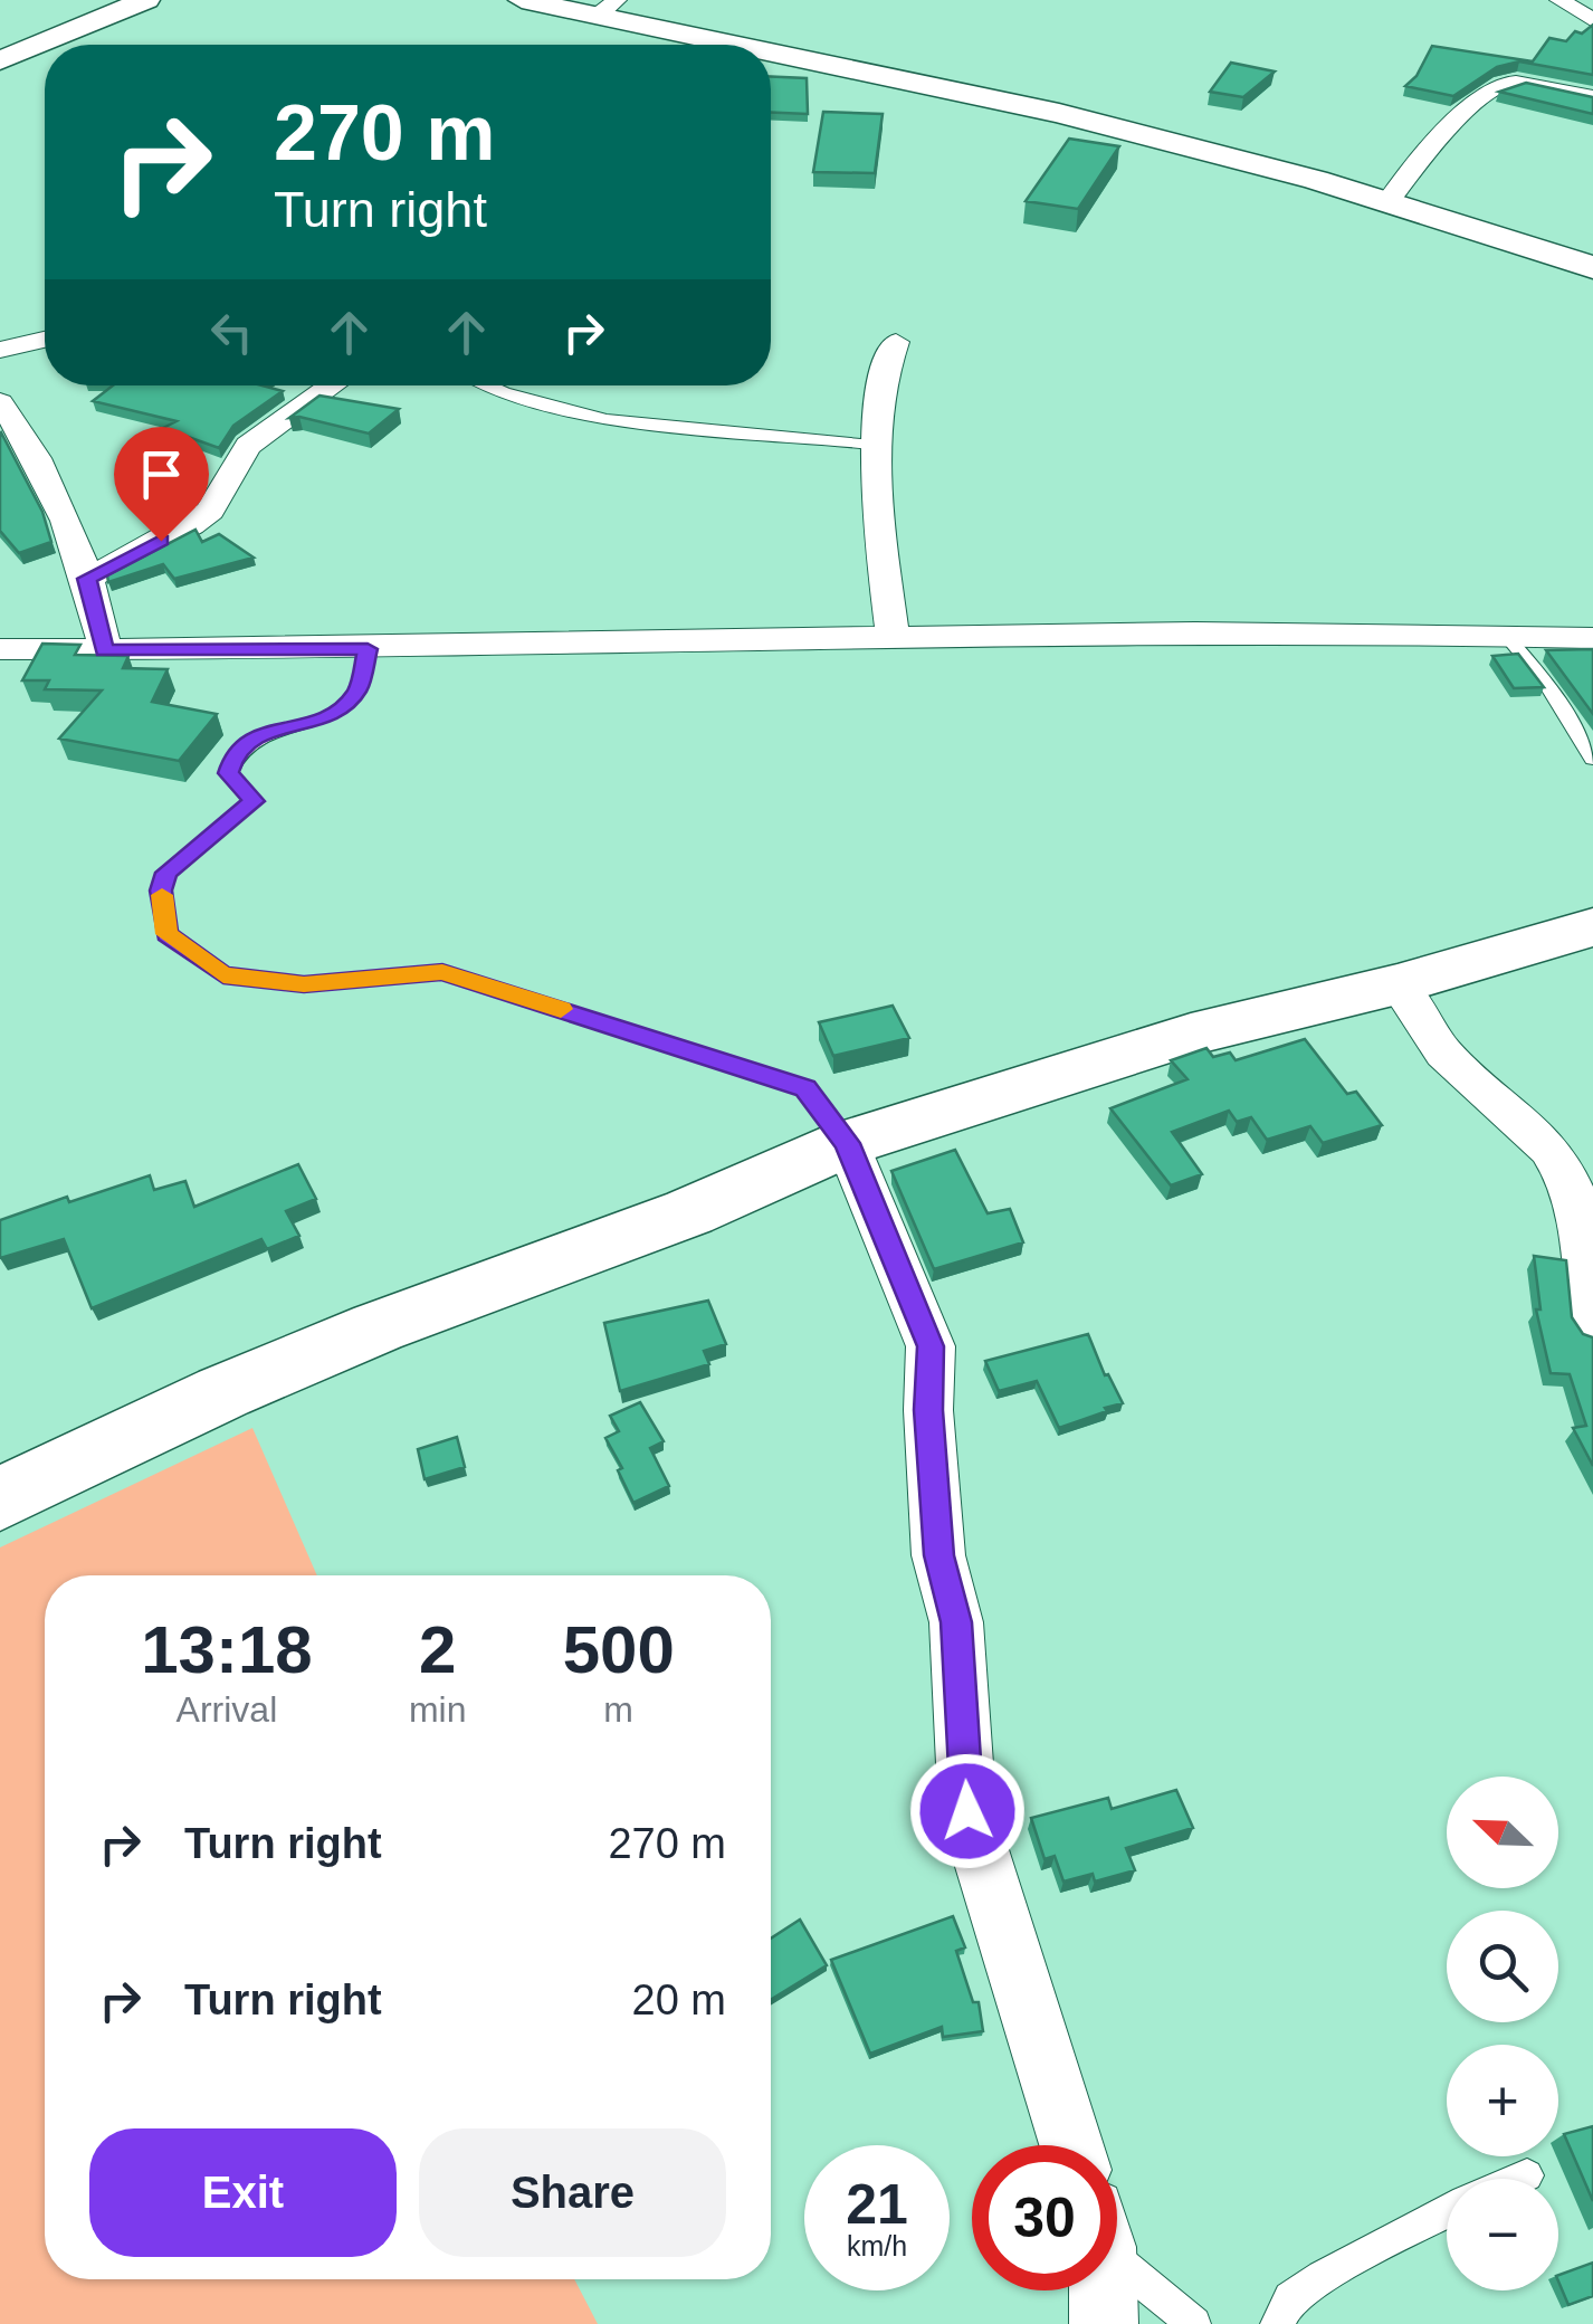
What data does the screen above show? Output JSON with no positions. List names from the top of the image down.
{
  "north": "top left",
  "page": {
    "turn": ["270 m", "Turn right"],
    "eta": [
      "13:18",
      "Arrival",
      "2",
      "min",
      "500",
      "m"
    ],
    "list": [
      {
        "name": "Turn right",
        "value": "270 m"
      },
      {
        "name": "Turn right",
        "value": "20 m"
      }
    ],
    "map_buttons": ["+", "−"],
    "buttons": ["Exit", "Share"],
    "speed": "21 km/h",
    "limit": "30"
  }
}
